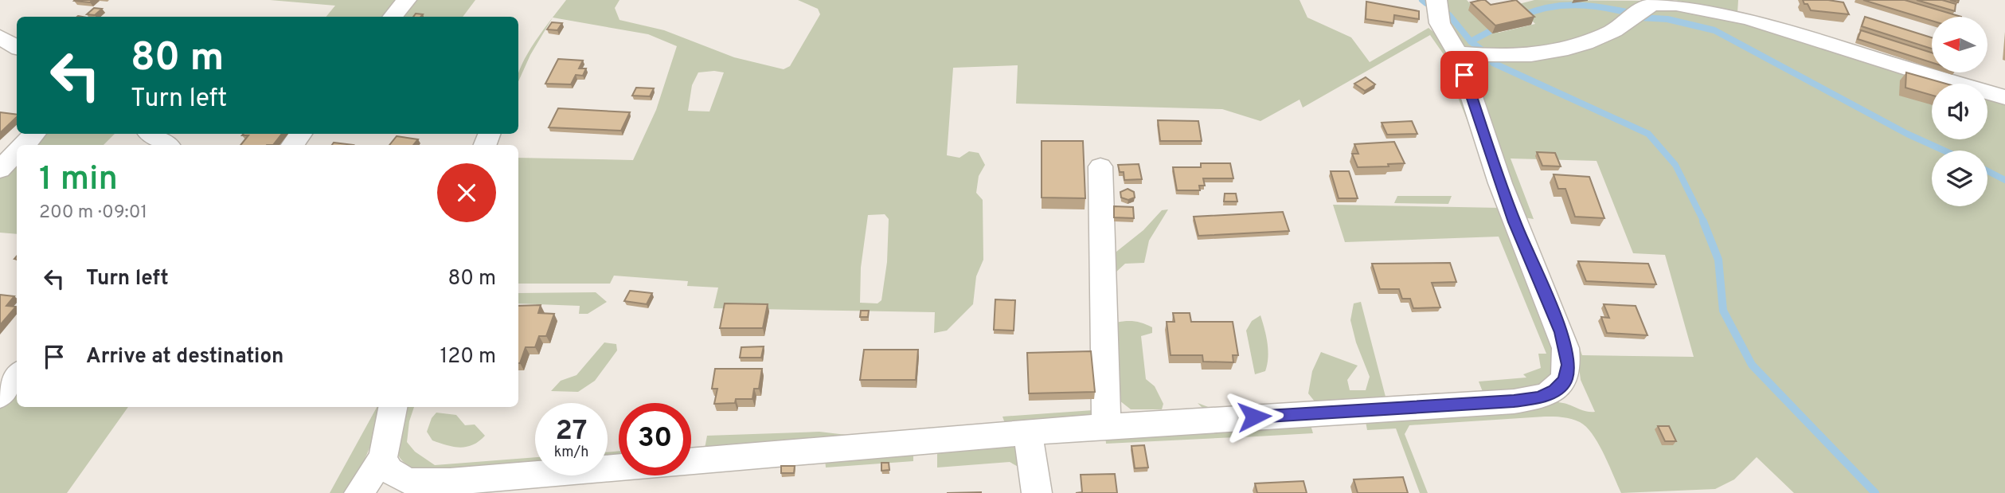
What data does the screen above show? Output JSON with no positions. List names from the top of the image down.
{
  "north": "left",
  "page": {
    "turn": ["80 m", "Turn left"],
    "heading": ["1 min", "200 m · 09:01"],
    "list": [
      {
        "name": "Turn left",
        "value": "80 m"
      },
      {
        "name": "Arrive at destination",
        "value": "120 m"
      }
    ],
    "speed": "27 km/h",
    "limit": "30"
  }
}
